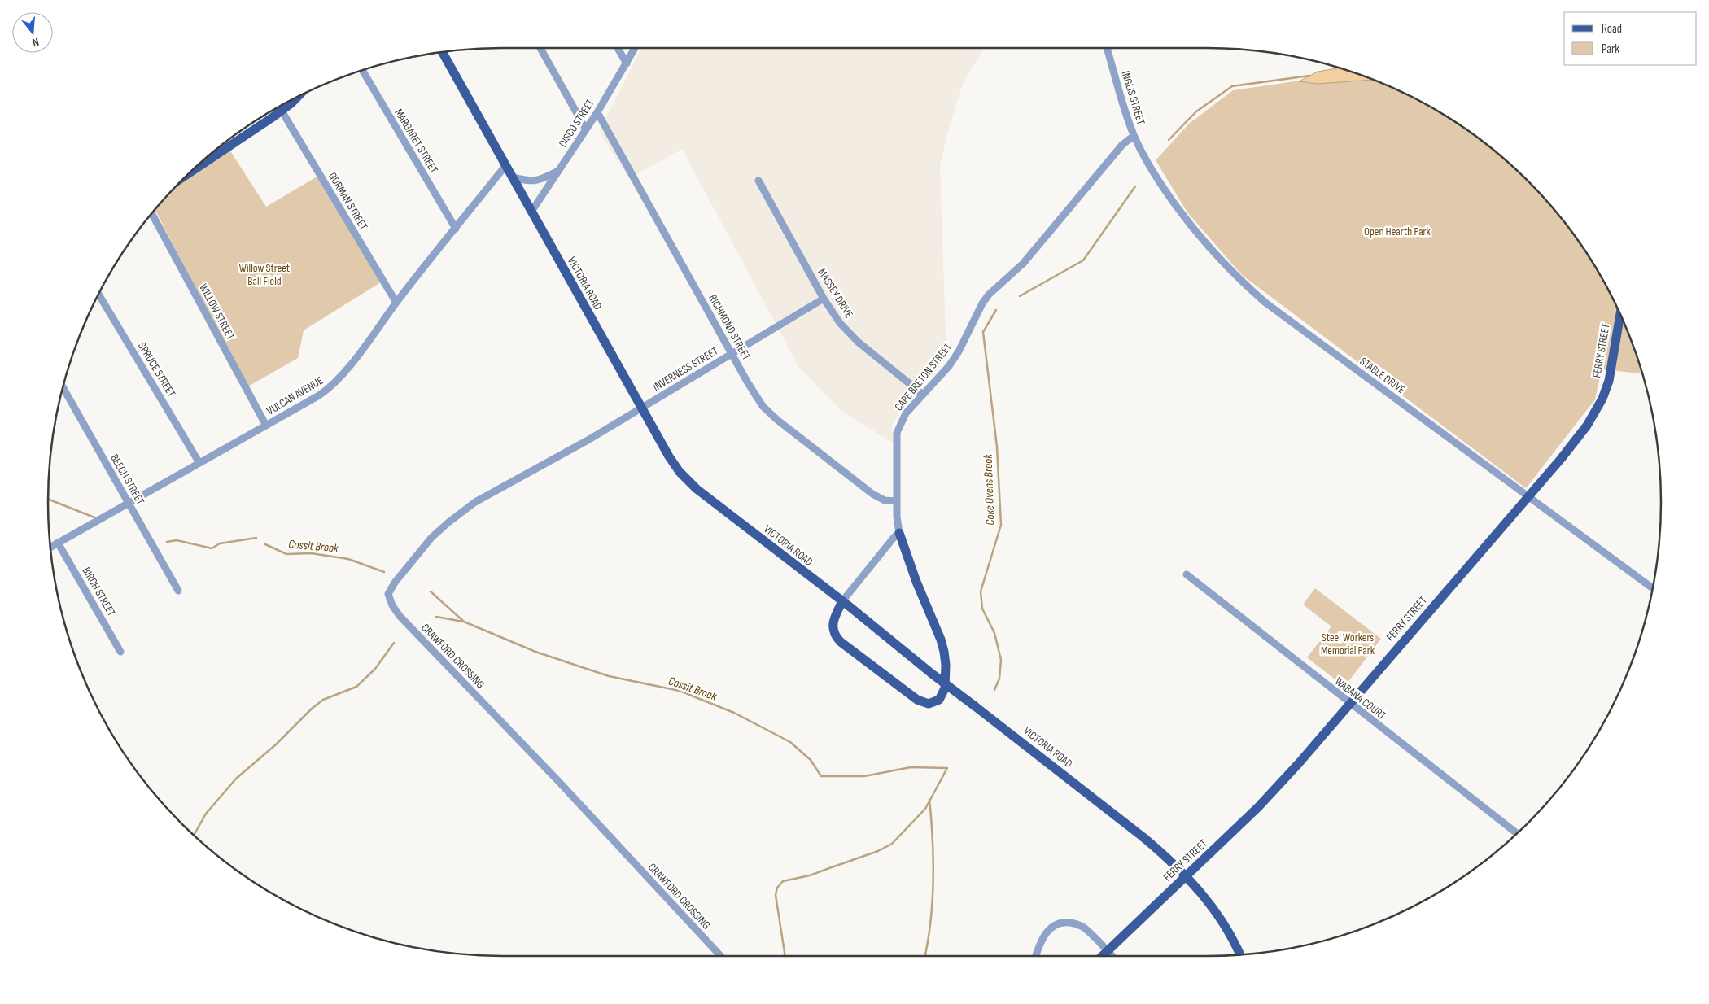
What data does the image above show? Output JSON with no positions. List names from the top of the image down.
{
  "streets": {
    "main road": ["VICTORIA ROAD", "FERRY STREET"],
    "street": [
      "INGLIS STREET",
      "DISCO STREET",
      "MARGARET STREET",
      "GORMAN STREET",
      "MASSEY DRIVE",
      "WILLOW STREET",
      "RICHMOND STREET",
      "INVERNESS STREET",
      "SPRUCE STREET",
      "STABLE DRIVE",
      "CAPE BRETON STREET",
      "VULCAN AVENUE",
      "BEECH STREET",
      "BIRCH STREET",
      "CRAWFORD CROSSING",
      "WABANA COURT"
    ]
  },
  "crossings": [
    ["INGLIS STREET", "STABLE DRIVE"],
    ["INGLIS STREET", "CAPE BRETON STREET"],
    ["DISCO STREET", "VICTORIA ROAD"],
    ["DISCO STREET", "RICHMOND STREET"],
    ["MARGARET STREET", "VULCAN AVENUE"],
    ["GORMAN STREET", "VULCAN AVENUE"],
    ["VICTORIA ROAD", "INVERNESS STREET"],
    ["VICTORIA ROAD", "VULCAN AVENUE"],
    ["VICTORIA ROAD", "CRAWFORD CROSSING"],
    ["MASSEY DRIVE", "INVERNESS STREET"],
    ["MASSEY DRIVE", "CAPE BRETON STREET"],
    ["WILLOW STREET", "VULCAN AVENUE"],
    ["RICHMOND STREET", "INVERNESS STREET"],
    ["RICHMOND STREET", "CAPE BRETON STREET"],
    ["FERRY STREET", "STABLE DRIVE"],
    ["FERRY STREET", "WABANA COURT"],
    ["INVERNESS STREET", "CRAWFORD CROSSING"],
    ["SPRUCE STREET", "VULCAN AVENUE"],
    ["STABLE DRIVE", "CAPE BRETON STREET"],
    ["VULCAN AVENUE", "BEECH STREET"],
    ["VULCAN AVENUE", "BIRCH STREET"]
  ],
  "water": ["Coke Ovens Brook", "Cossit Brook"],
  "parks": ["Open Hearth Park", "Willow Street Ball Field", "Steel Workers Memorial Park"],
  "legend": ["Road", "Park"],
  "north": "bottom"
}
